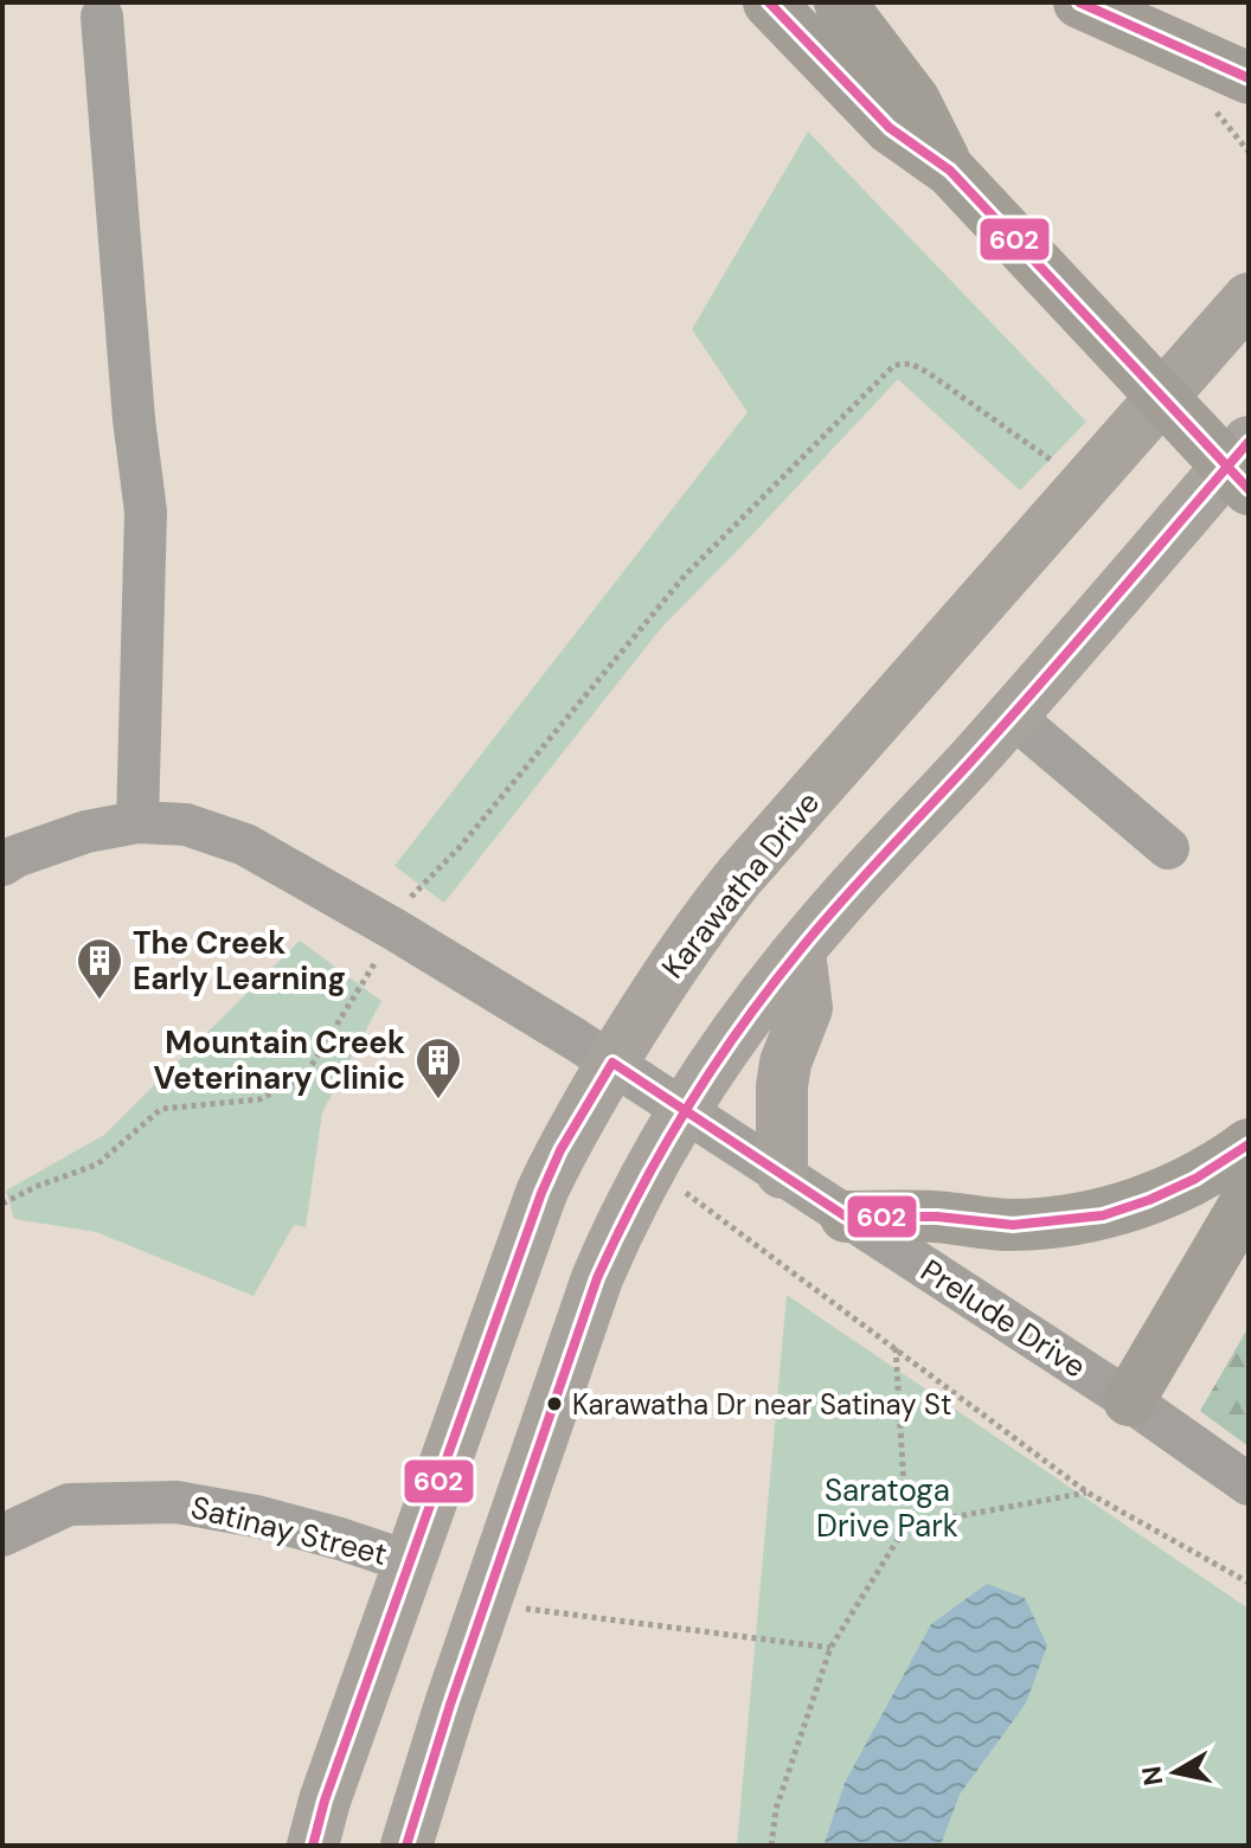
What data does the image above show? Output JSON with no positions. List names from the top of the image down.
{
  "streets": {
    "main road": ["Karawatha Drive"],
    "street": ["Prelude Drive", "Satinay Street"]
  },
  "crossings": [
    ["Karawatha Drive", "Prelude Drive"],
    ["Karawatha Drive", "Satinay Street"]
  ],
  "parks": ["Saratoga Drive Park"],
  "places": {
    "building": ["The Creek Early Learning", "Mountain Creek Veterinary Clinic"],
    "other": ["Karawatha Dr near Satinay St"]
  },
  "lines": ["transit line 602"],
  "north": "left"
}
